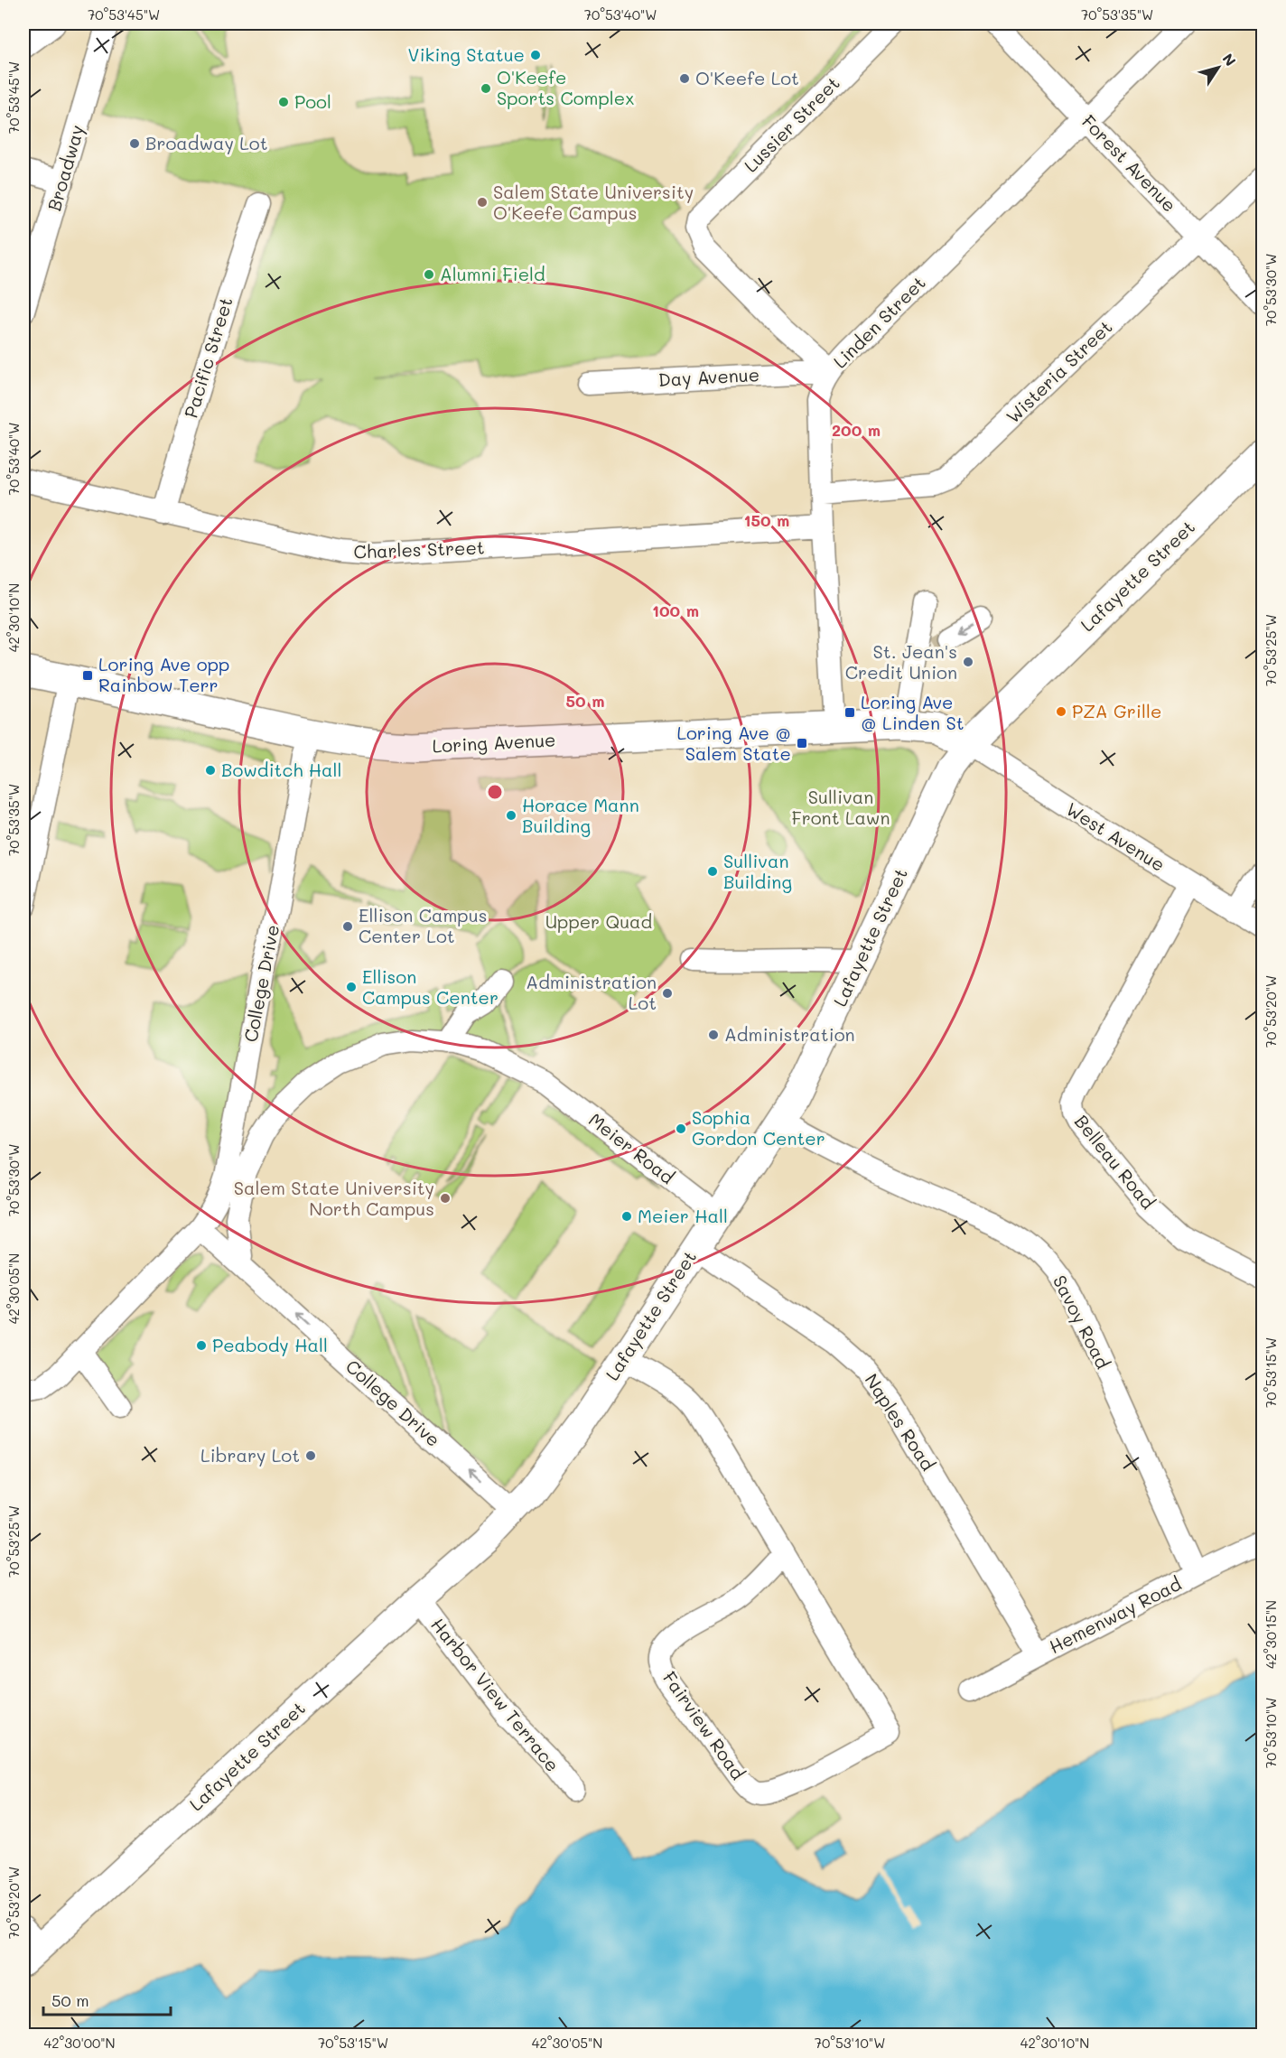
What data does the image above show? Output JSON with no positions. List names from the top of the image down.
{
  "streets": {
    "highway": ["Lafayette Street", "Loring Avenue"],
    "street": [
      "Lussier Street",
      "Forest Avenue",
      "Broadway",
      "Linden Street",
      "Pacific Street",
      "Wisteria Street",
      "Day Avenue",
      "Charles Street",
      "West Avenue",
      "College Drive",
      "Meier Road",
      "Belleau Road",
      "Savoy Road",
      "Naples Road",
      "Hemenway Road",
      "Harbor View Terrace",
      "Fairview Road"
    ]
  },
  "crossings": [
    ["Lussier Street", "Linden Street"],
    ["Lussier Street", "Day Avenue"],
    ["Forest Avenue", "Linden Street"],
    ["Forest Avenue", "Wisteria Street"],
    ["Linden Street", "Wisteria Street"],
    ["Linden Street", "Day Avenue"],
    ["Linden Street", "Charles Street"],
    ["Linden Street", "Loring Avenue"],
    ["Pacific Street", "Charles Street"],
    ["Lafayette Street", "Loring Avenue"],
    ["Lafayette Street", "West Avenue"],
    ["Lafayette Street", "College Drive"],
    ["Lafayette Street", "Meier Road"],
    ["Lafayette Street", "Savoy Road"],
    ["Lafayette Street", "Naples Road"],
    ["Lafayette Street", "Harbor View Terrace"],
    ["Lafayette Street", "Fairview Road"],
    ["Loring Avenue", "West Avenue"],
    ["Loring Avenue", "College Drive"],
    ["West Avenue", "Belleau Road"],
    ["Savoy Road", "Hemenway Road"],
    ["Naples Road", "Hemenway Road"]
  ],
  "one_way": ["College Drive"],
  "parks": ["Sullivan Front Lawn", "Upper Quad"],
  "places": {
    "other": [
      "Viking Statue",
      "O'Keefe Lot",
      "O'Keefe Sports Complex",
      "Pool",
      "Broadway Lot",
      "Salem State University O'Keefe Campus",
      "Alumni Field",
      "St. Jean's Credit Union",
      "PZA Grille",
      "Bowditch Hall",
      "Horace Mann Building",
      "Sullivan Building",
      "Ellison Campus Center Lot",
      "Ellison Campus Center",
      "Administration Lot",
      "Administration",
      "Sophia Gordon Center",
      "Salem State University North Campus",
      "Meier Hall",
      "Peabody Hall",
      "Library Lot"
    ],
    "transit": ["Loring Ave opp Rainbow Terr", "Loring Ave @ Linden St", "Loring Ave @ Salem State"]
  },
  "scale_bar": "50 m",
  "north": "top right",
  "coordinates": [
    "70°53'45\"W",
    "70°53'40\"W",
    "70°53'35\"W",
    "70°53'30\"W",
    "42°30'10\"N",
    "70°53'25\"W",
    "70°53'20\"W",
    "42°30'05\"N",
    "70°53'15\"W",
    "42°30'15\"N",
    "70°53'10\"W",
    "42°30'00\"N"
  ],
  "rings": [
    "200 m",
    "150 m",
    "100 m",
    "50 m"
  ]
}
